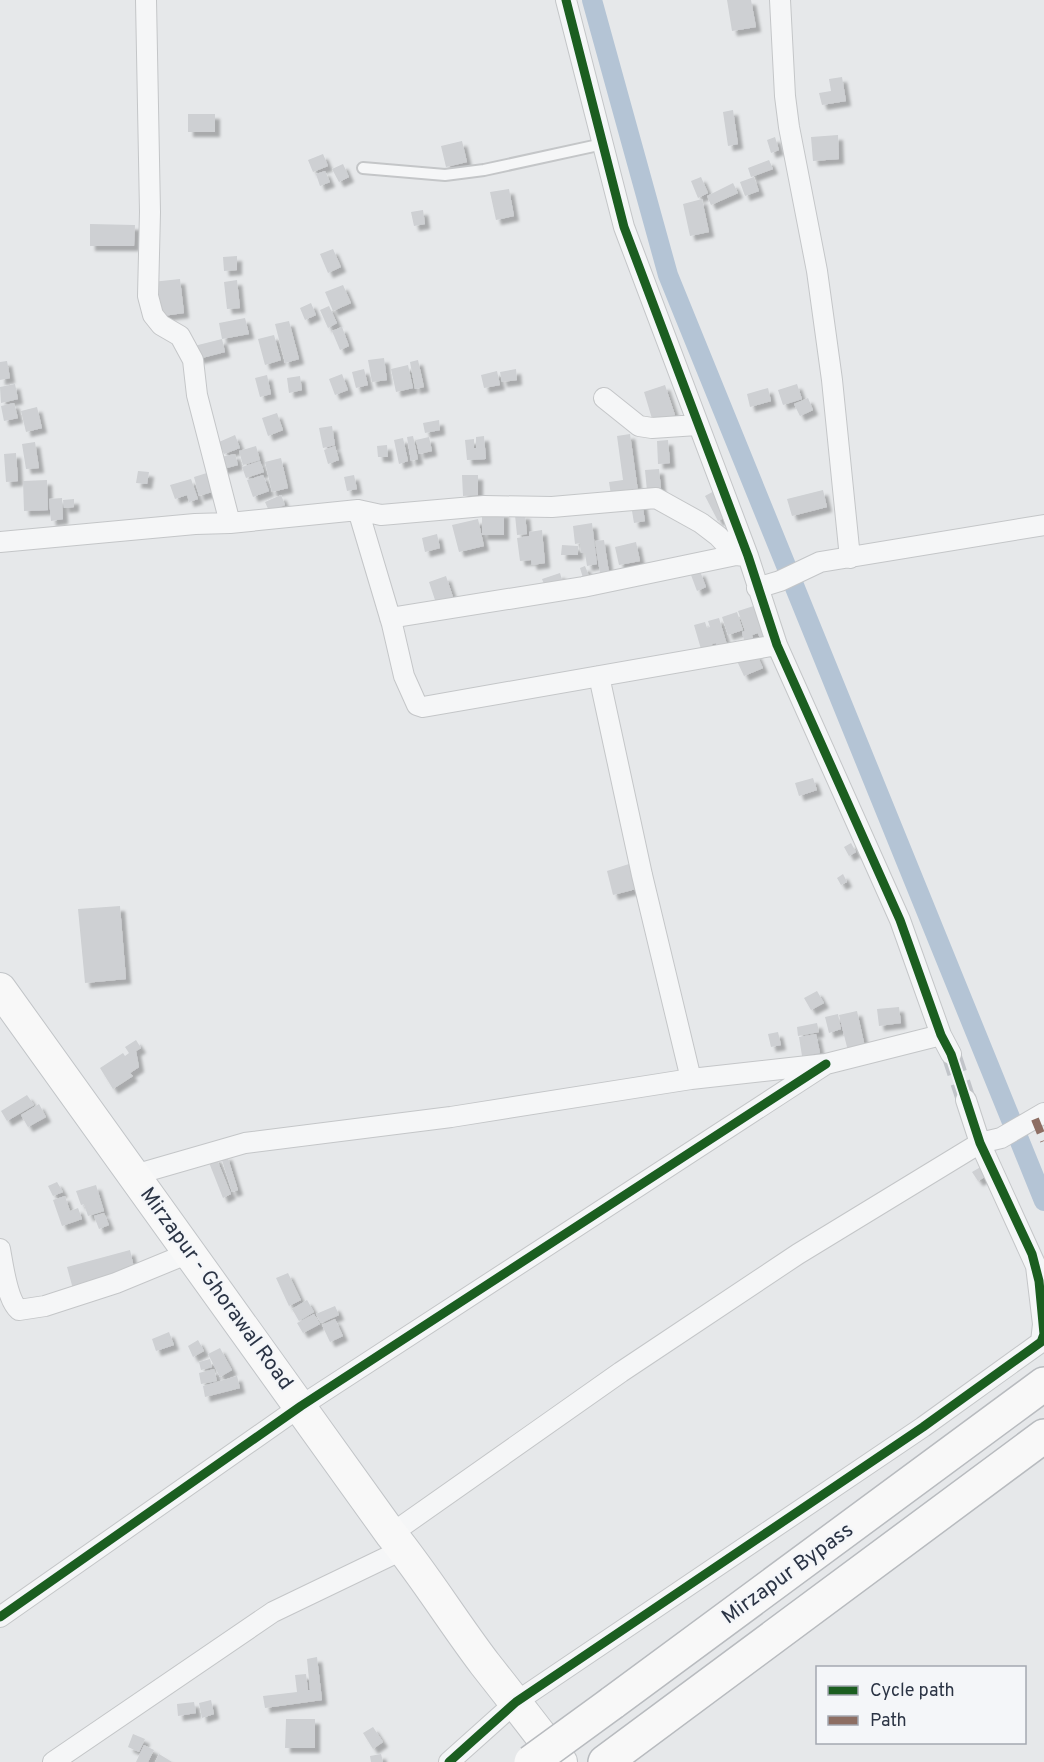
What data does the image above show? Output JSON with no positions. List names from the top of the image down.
{
  "streets": {
    "highway": ["Mirzapur Bypass"],
    "main road": ["Mirzapur - Ghorawal Road"]
  },
  "legend": ["Cycle path", "Path"]
}
